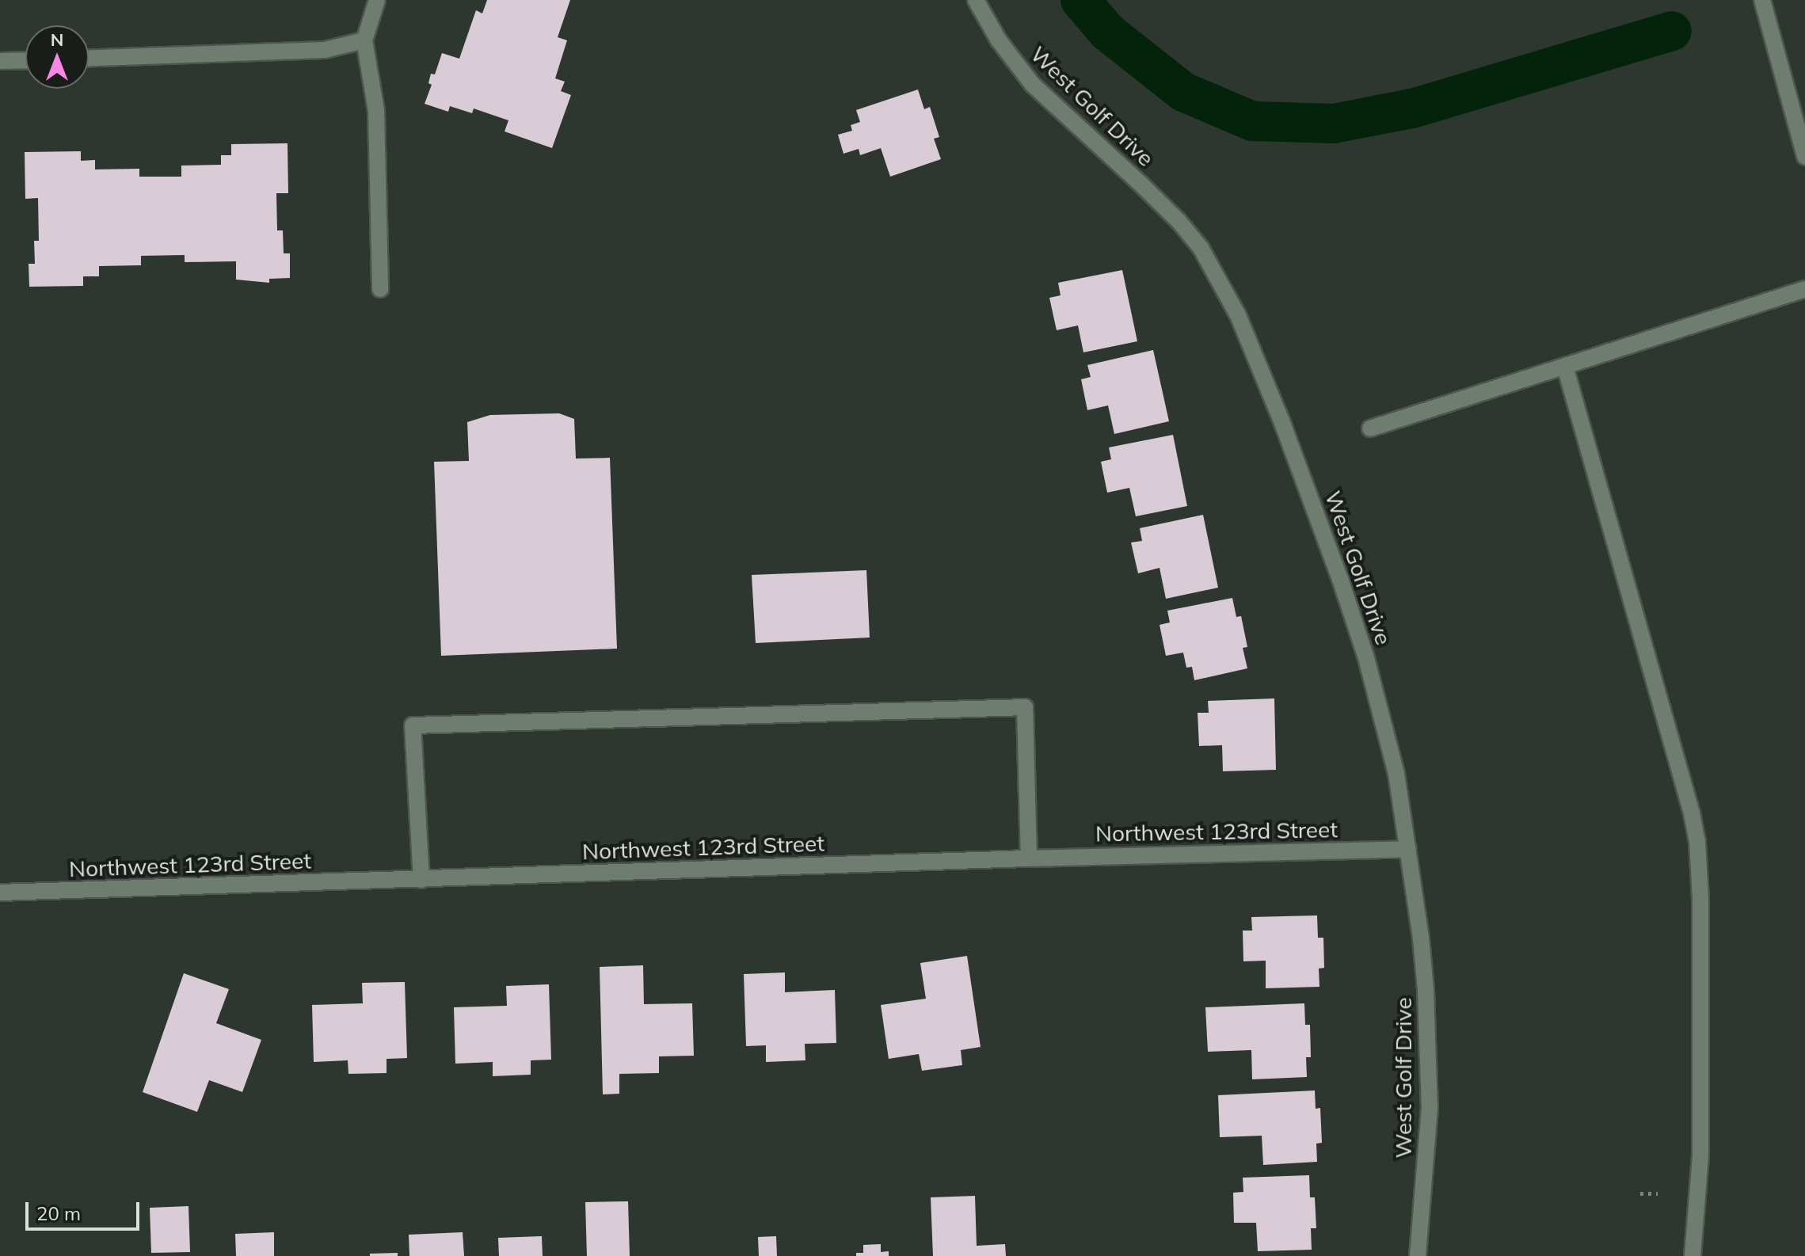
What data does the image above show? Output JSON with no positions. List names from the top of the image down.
{
  "streets": {
    "street": ["West Golf Drive", "Northwest 123rd Street"]
  },
  "crossings": [
    ["West Golf Drive", "Northwest 123rd Street"]
  ],
  "scale_bar": "20 m",
  "north": "top"
}
